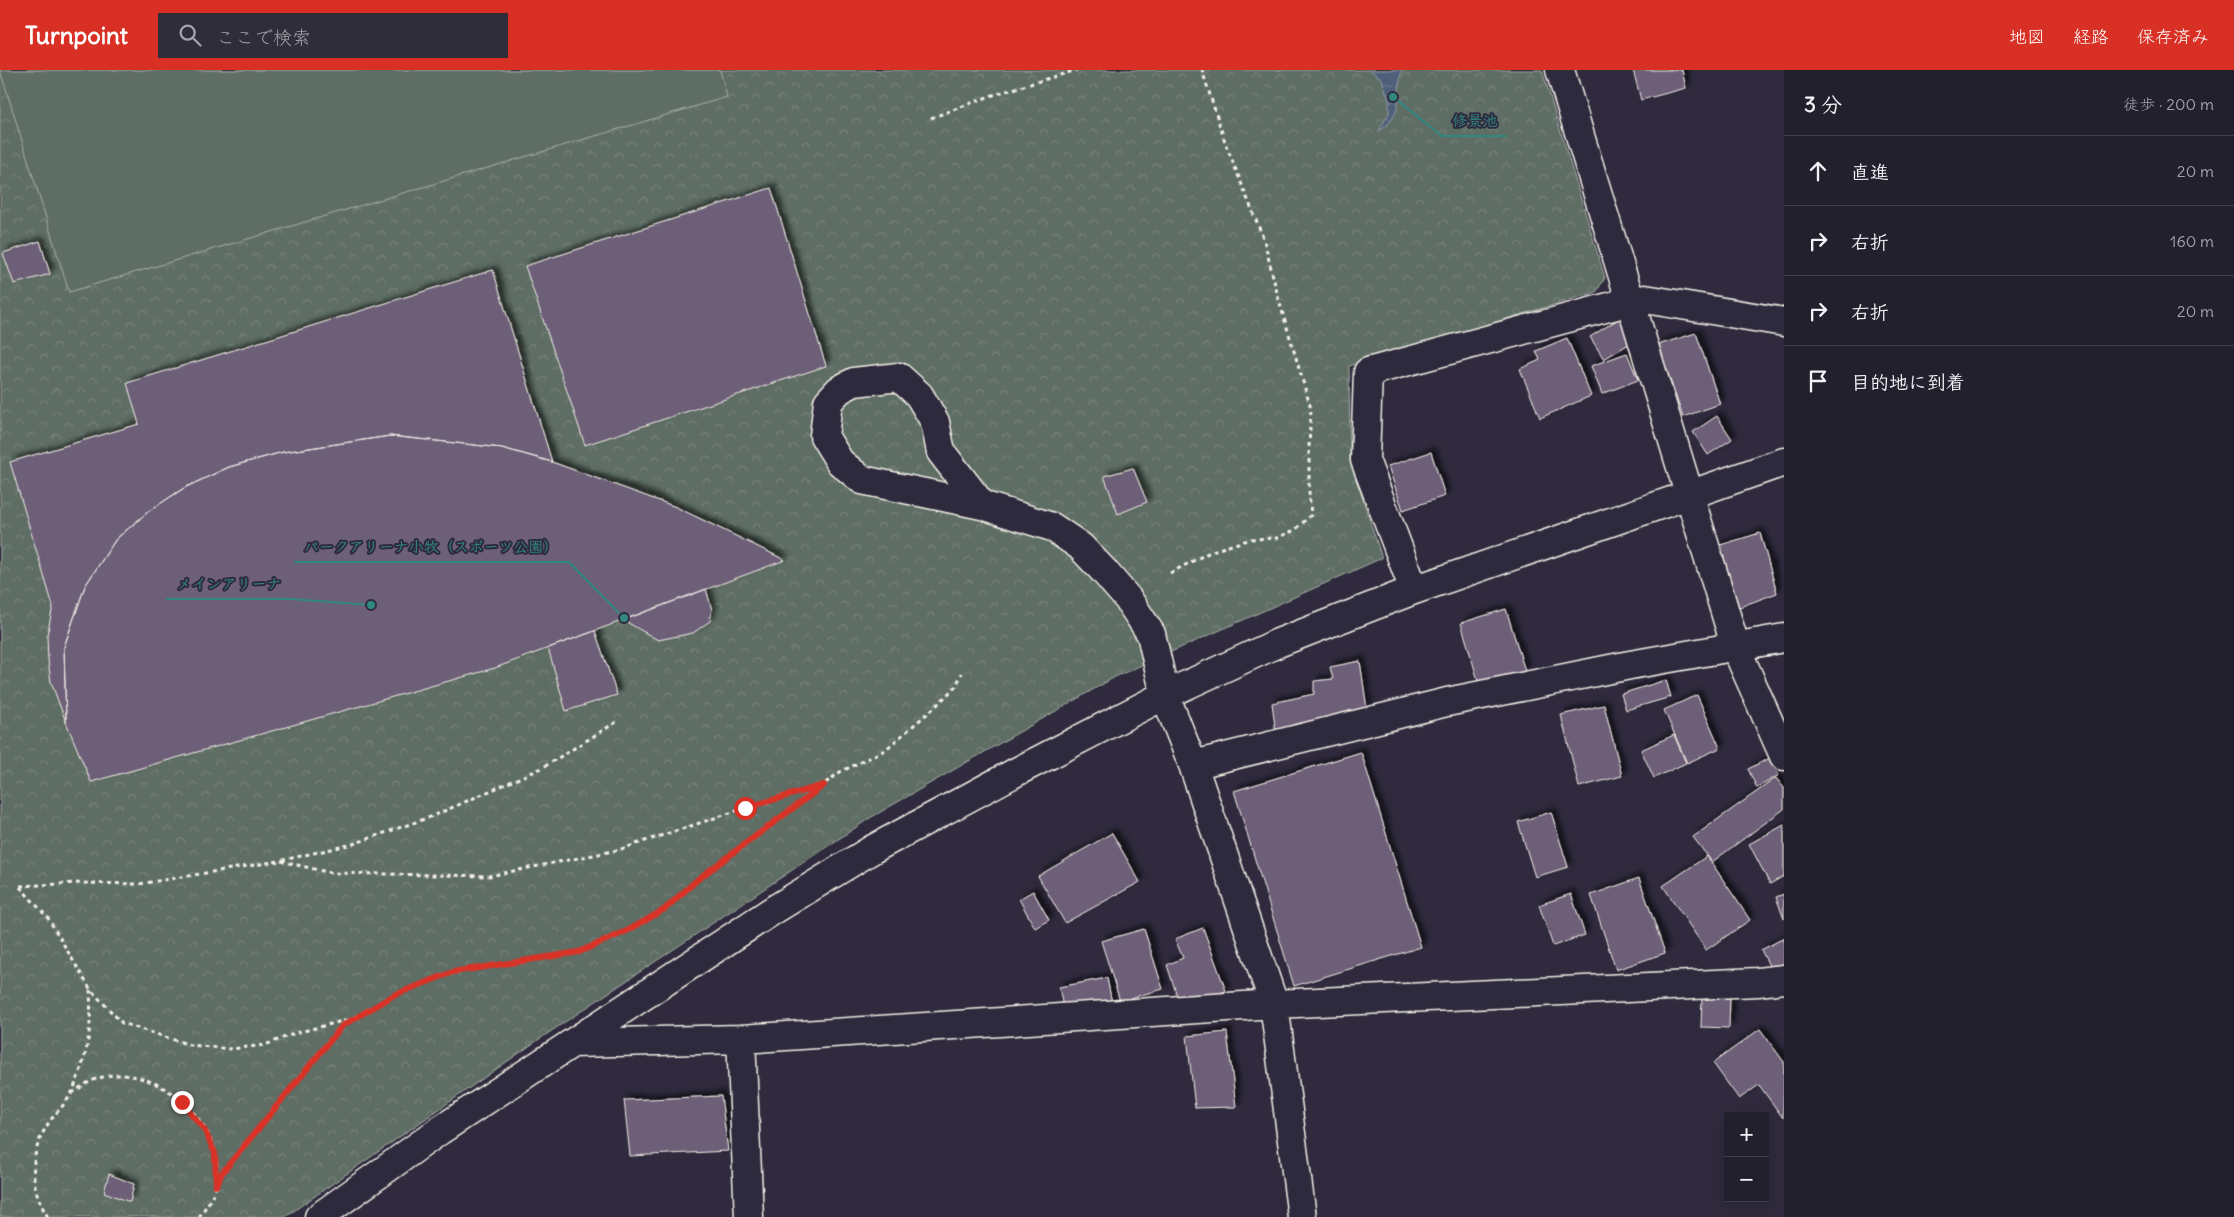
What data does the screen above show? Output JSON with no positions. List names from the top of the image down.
{
  "places": ["修景池", "メインアリーナ", "パークアリーナ小牧（スポーツ公園）"],
  "page": {
    "header": "Turnpoint",
    "search": "ここで検索",
    "nav": ["地図", "経路", "保存済み"],
    "heading": ["3 分", "徒歩 · 200 m"],
    "list": [
      ["直進", "20 m"],
      ["右折", "160 m"],
      ["右折", "20 m"],
      "目的地に到着"
    ],
    "map_buttons": ["+", "−"]
  }
}
